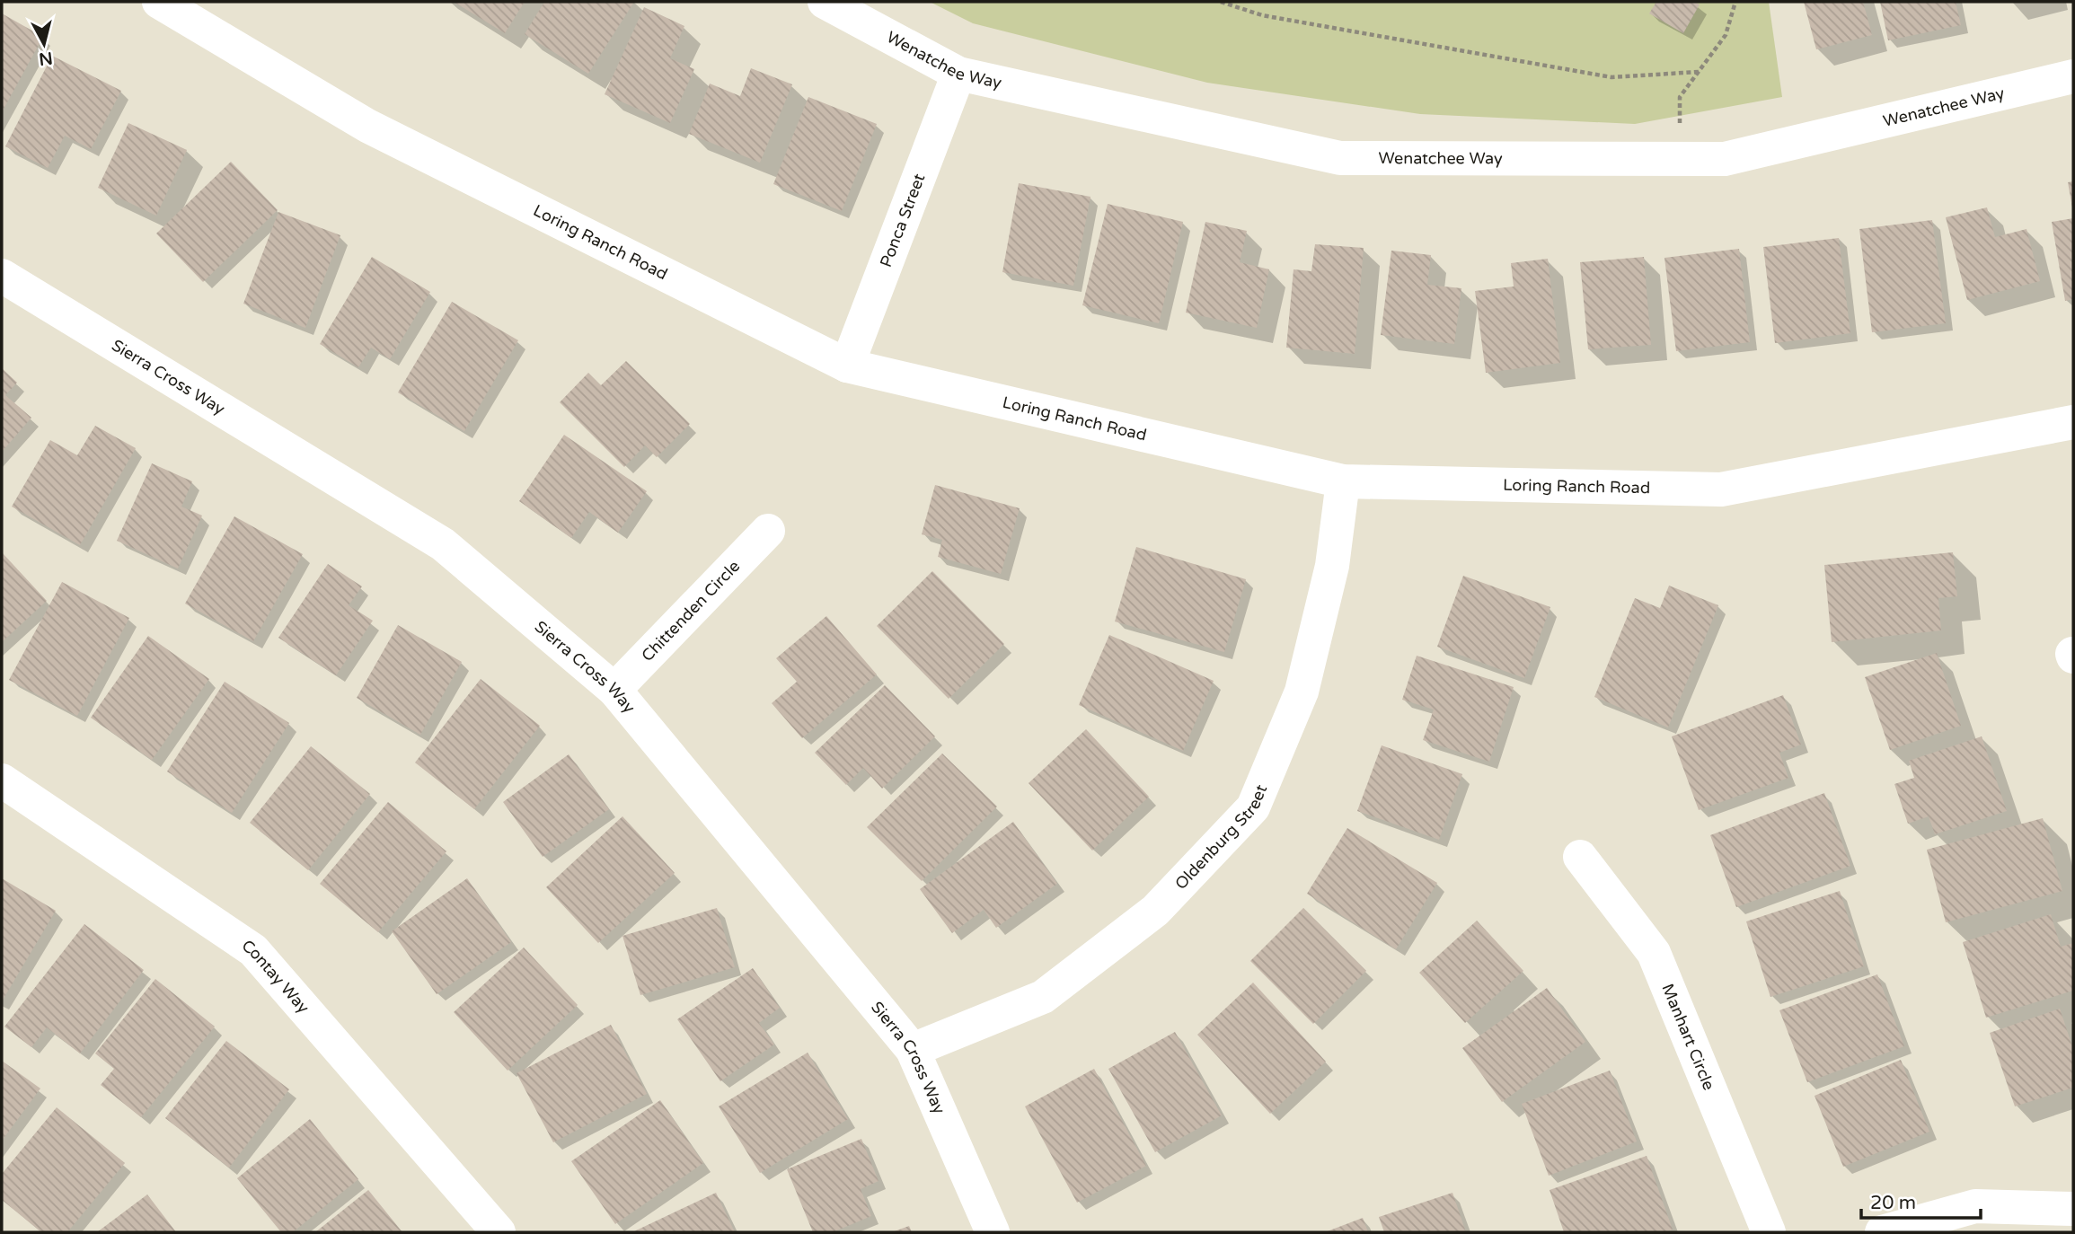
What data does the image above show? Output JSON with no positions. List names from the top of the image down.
{
  "streets": {
    "street": [
      "Wenatchee Way",
      "Ponca Street",
      "Loring Ranch Road",
      "Sierra Cross Way",
      "Chittenden Circle",
      "Oldenburg Street",
      "Contay Way",
      "Manhart Circle"
    ]
  },
  "crossings": [
    ["Wenatchee Way", "Ponca Street"],
    ["Ponca Street", "Loring Ranch Road"],
    ["Loring Ranch Road", "Oldenburg Street"],
    ["Sierra Cross Way", "Chittenden Circle"],
    ["Sierra Cross Way", "Oldenburg Street"]
  ],
  "scale_bar": "20 m",
  "north": "bottom"
}
